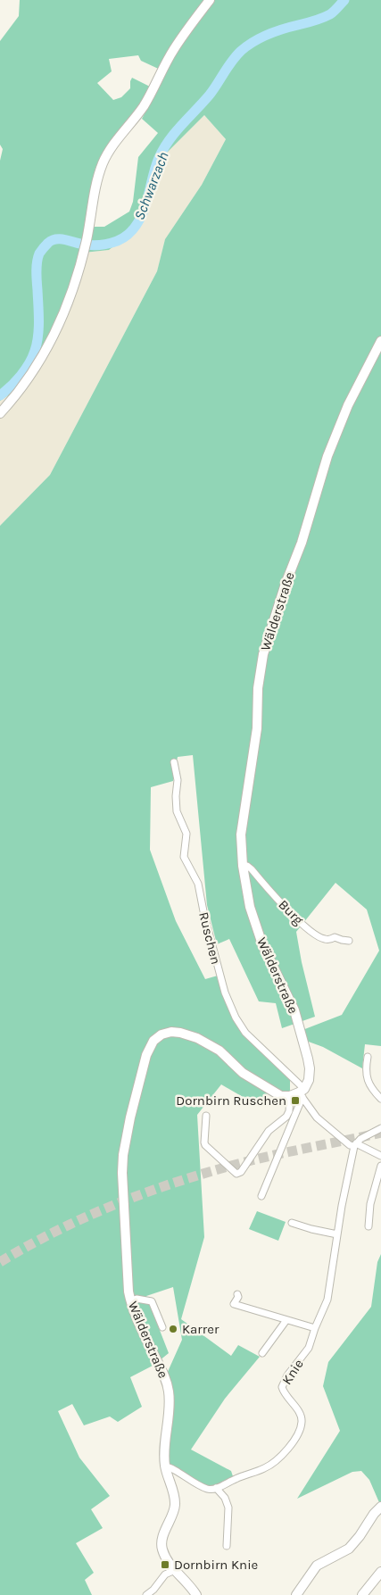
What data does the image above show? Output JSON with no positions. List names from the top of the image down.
{
  "streets": {
    "street": [
      "Wälderstraße",
      "Burg",
      "Ruschen",
      "Knie"
    ]
  },
  "crossings": [
    ["Wälderstraße", "Burg"],
    ["Wälderstraße", "Ruschen"]
  ],
  "water": ["Schwarzach"],
  "places": {
    "transit": ["Dornbirn Ruschen", "Dornbirn Knie"],
    "other": ["Karrer"]
  }
}
